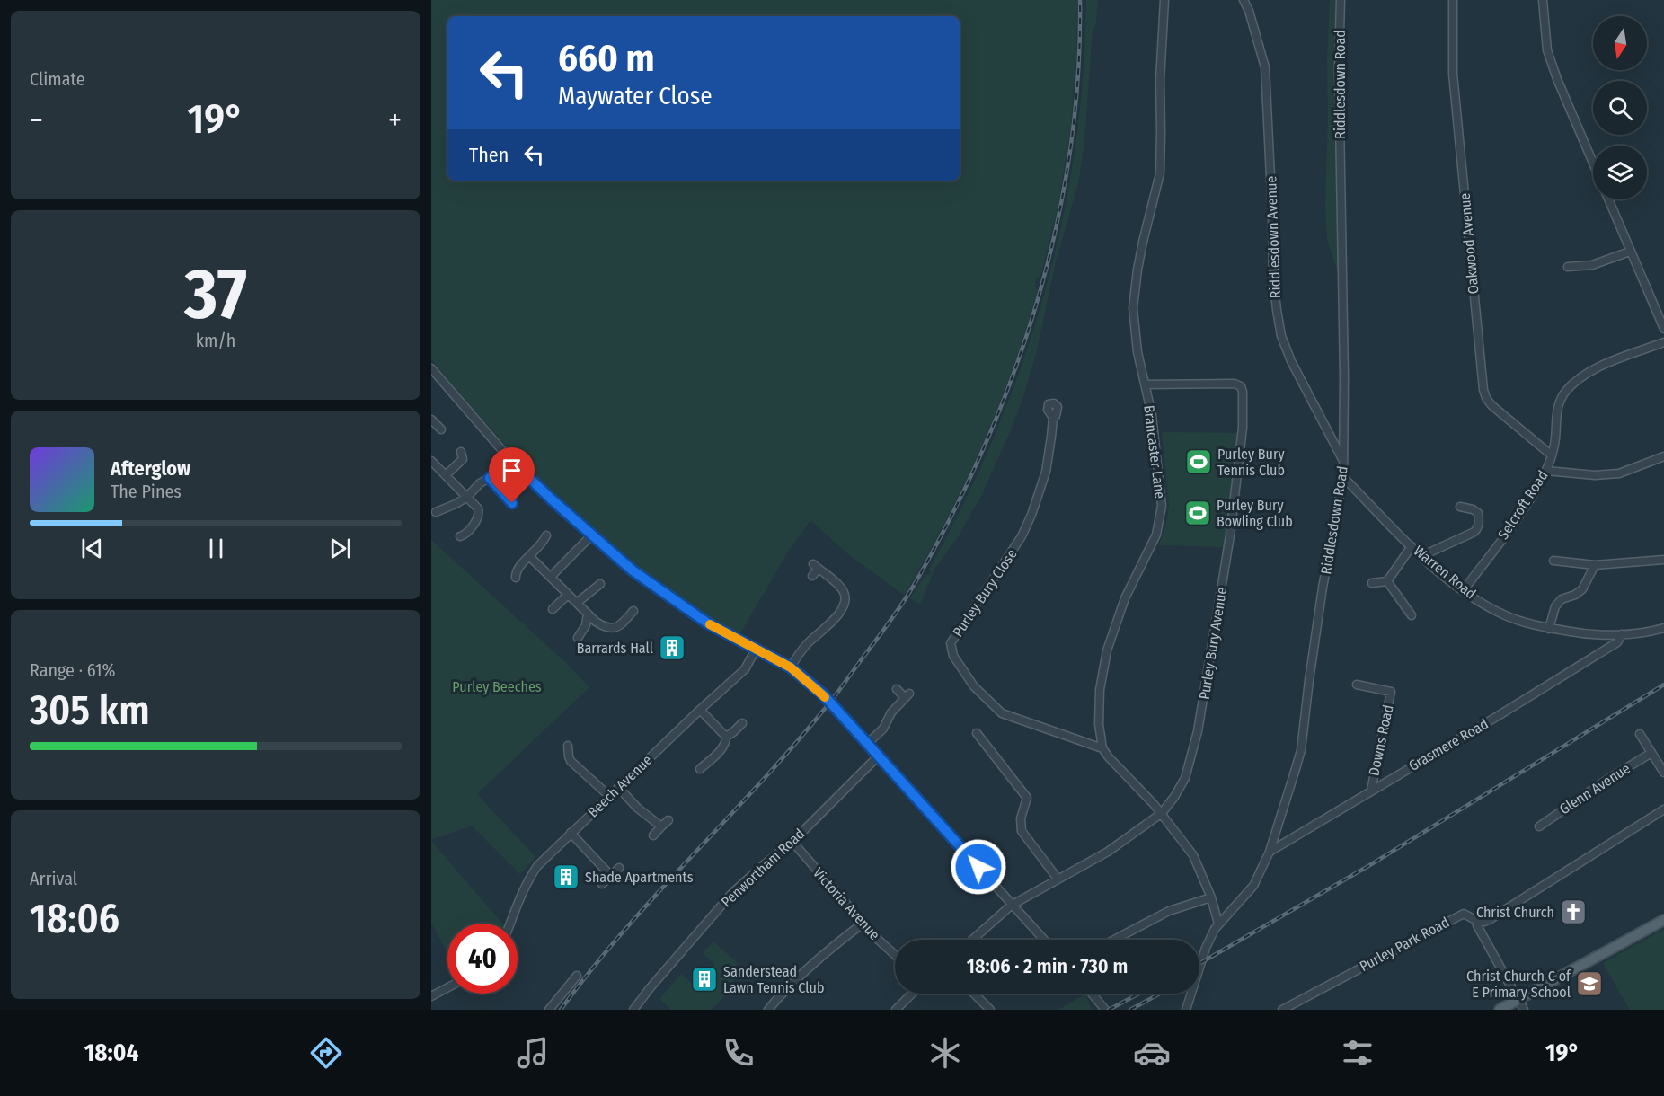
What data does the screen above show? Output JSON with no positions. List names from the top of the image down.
{
  "streets": {
    "street": [
      "Riddlesdown Road",
      "Riddlesdown Avenue",
      "Oakwood Avenue",
      "Brancaster Lane",
      "Selcroft Road",
      "Warren Road",
      "Purley Bury Close",
      "Purley Bury Avenue",
      "Downs Road",
      "Grasmere Road",
      "Beech Avenue",
      "Glenn Avenue",
      "Penwortham Road",
      "Victoria Avenue",
      "Purley Park Road"
    ]
  },
  "crossings": [
    ["Riddlesdown Road", "Riddlesdown Avenue"],
    ["Riddlesdown Road", "Warren Road"],
    ["Riddlesdown Road", "Grasmere Road"],
    ["Oakwood Avenue", "Selcroft Road"],
    ["Brancaster Lane", "Purley Bury Close"],
    ["Brancaster Lane", "Purley Bury Avenue"],
    ["Selcroft Road", "Warren Road"],
    ["Warren Road", "Grasmere Road"],
    ["Downs Road", "Grasmere Road"],
    ["Penwortham Road", "Victoria Avenue"]
  ],
  "parks": ["Purley Beeches"],
  "places": {
    "sports": ["Purley Bury Tennis Club", "Purley Bury Bowling Club"],
    "building": ["Barrards Hall", "Shade Apartments", "Sanderstead Lawn Tennis Club"],
    "church": ["Christ Church"],
    "school or university": ["Christ Church C of E Primary School"]
  },
  "north": "bottom",
  "page": {
    "tile": [
      "Climate",
      ["37", "km/h"],
      ["Range · 61%", "305 km"],
      ["Arrival", "18:06"]
    ],
    "turn": ["660 m", "Maywater Close"],
    "heat": ["−", "19°", "+"],
    "then": "Then",
    "song": ["Afterglow", "The Pines"],
    "limit": "40",
    "trip": "18:06 · 2 min · 730 m",
    "tabs": ["18:04", "19°"]
  }
}
